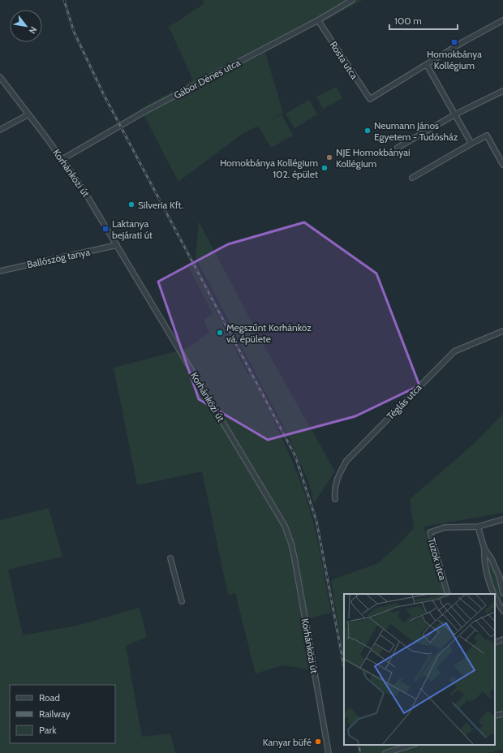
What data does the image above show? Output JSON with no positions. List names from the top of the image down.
{
  "streets": {
    "street": [
      "Rosta utca",
      "Gábor Dénes utca",
      "Korhánközi út",
      "Ballószög tanya",
      "Téglás utca",
      "Túzok utca"
    ]
  },
  "crossings": [
    ["Rosta utca", "Gábor Dénes utca"],
    ["Gábor Dénes utca", "Korhánközi út"],
    ["Korhánközi út", "Ballószög tanya"]
  ],
  "places": {
    "transit": ["Homokbánya Kollégium", "Laktanya bejárati út"],
    "other": [
      "Neumann János Egyetem - Tudósház",
      "NJE Homokbányai Kollégium",
      "Homokbánya Kollégium 102. épület",
      "Silveria Kft.",
      "Megszűnt Korhánköz vá. épülete",
      "Kanyar büfé"
    ]
  },
  "legend": ["Road", "Railway", "Park"],
  "scale_bar": "100 m",
  "north": "bottom right"
}
